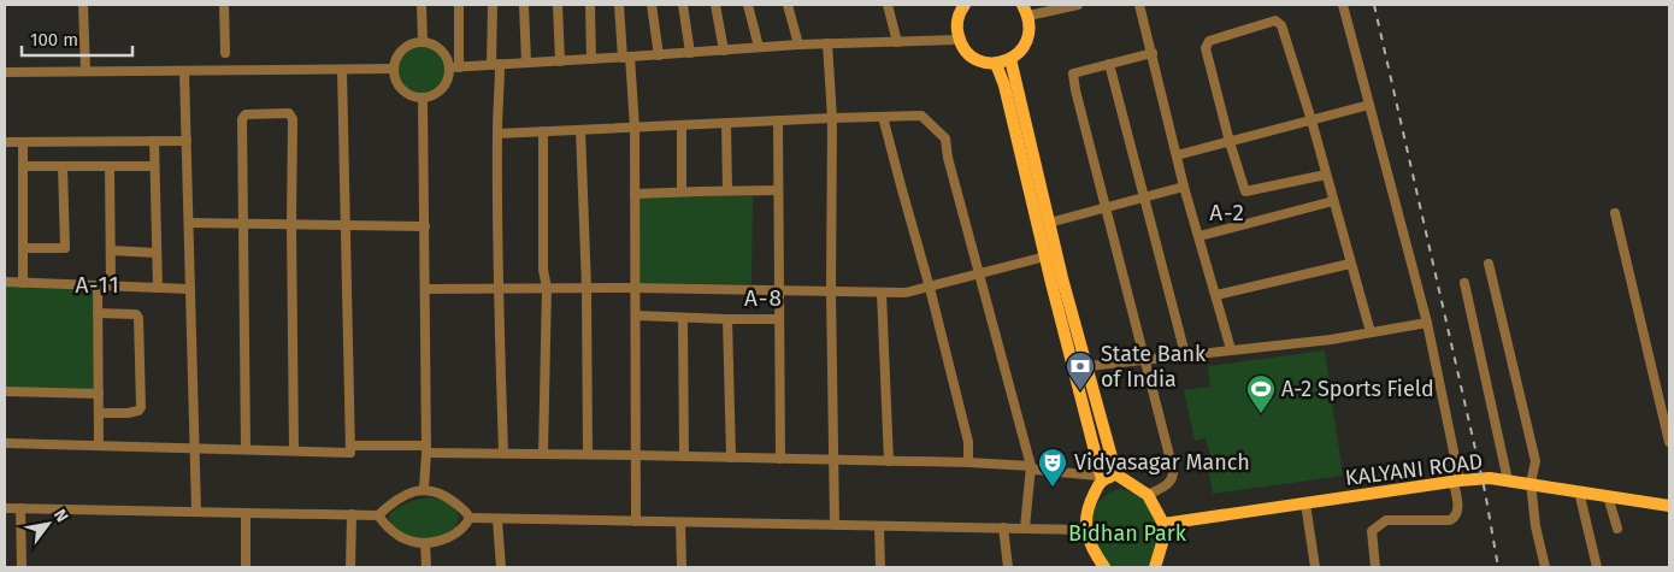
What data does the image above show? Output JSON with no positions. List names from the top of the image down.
{
  "streets": {
    "main road": ["KALYANI ROAD"]
  },
  "districts": ["A-2", "A-11", "A-8"],
  "parks": ["Bidhan Park"],
  "places": {
    "bank": ["State Bank of India"],
    "sports": ["A-2 Sports Field"],
    "theatre": ["Vidyasagar Manch"]
  },
  "scale_bar": "100 m",
  "north": "top right"
}
